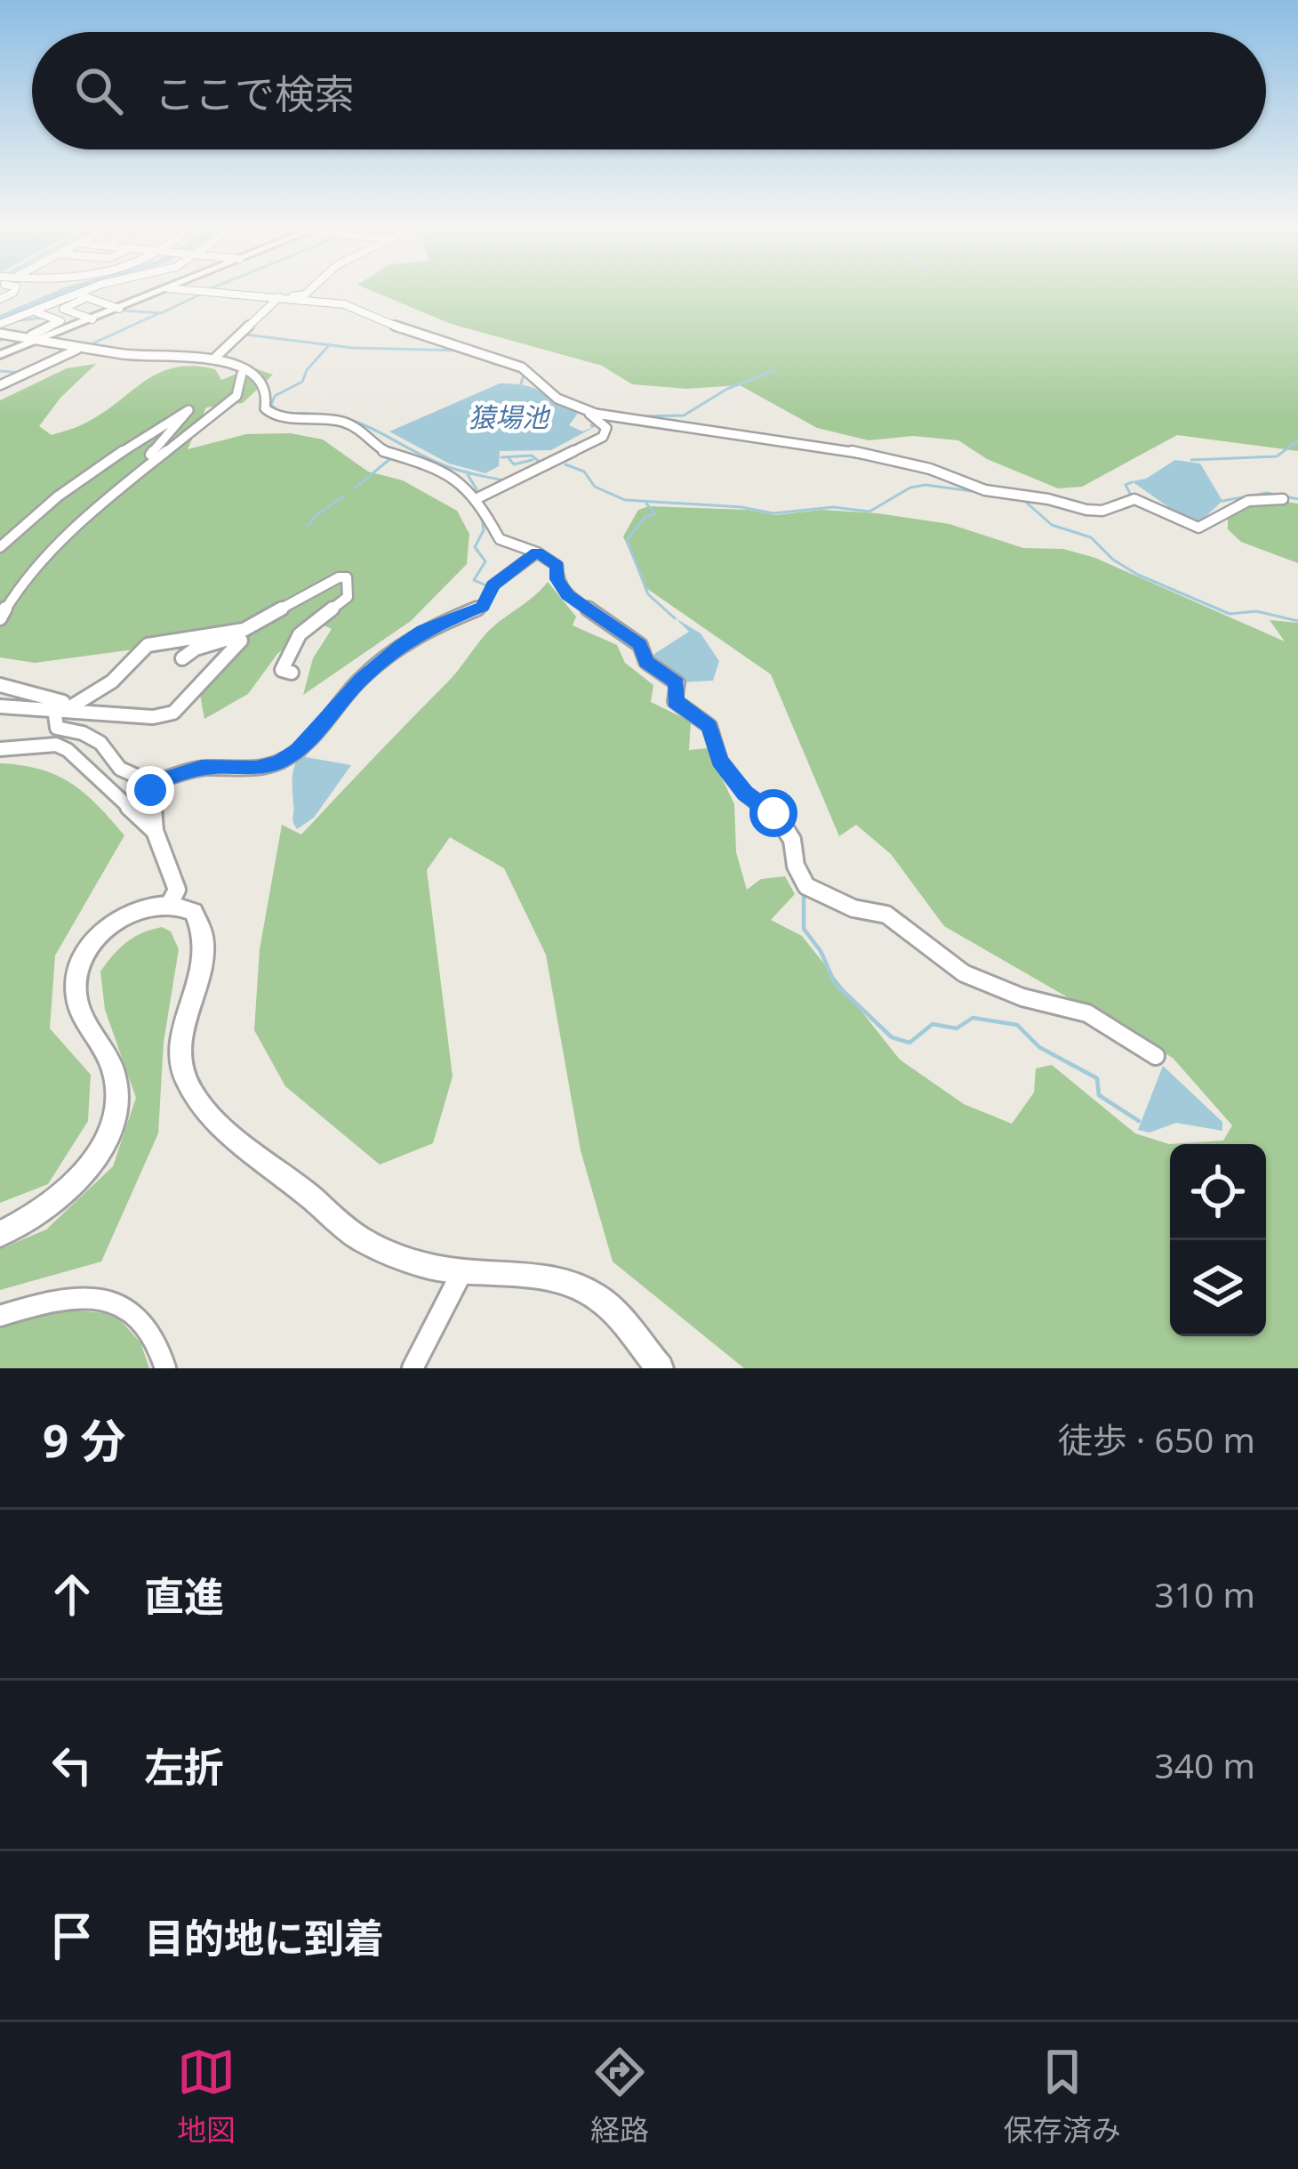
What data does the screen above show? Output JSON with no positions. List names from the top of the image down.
{
  "water": ["猿場池"],
  "page": {
    "search": "ここで検索",
    "heading": ["9 分", "徒歩 · 650 m"],
    "list": [
      ["直進", "310 m"],
      ["左折", "340 m"],
      "目的地に到着"
    ],
    "nav": ["地図", "経路", "保存済み"]
  }
}
